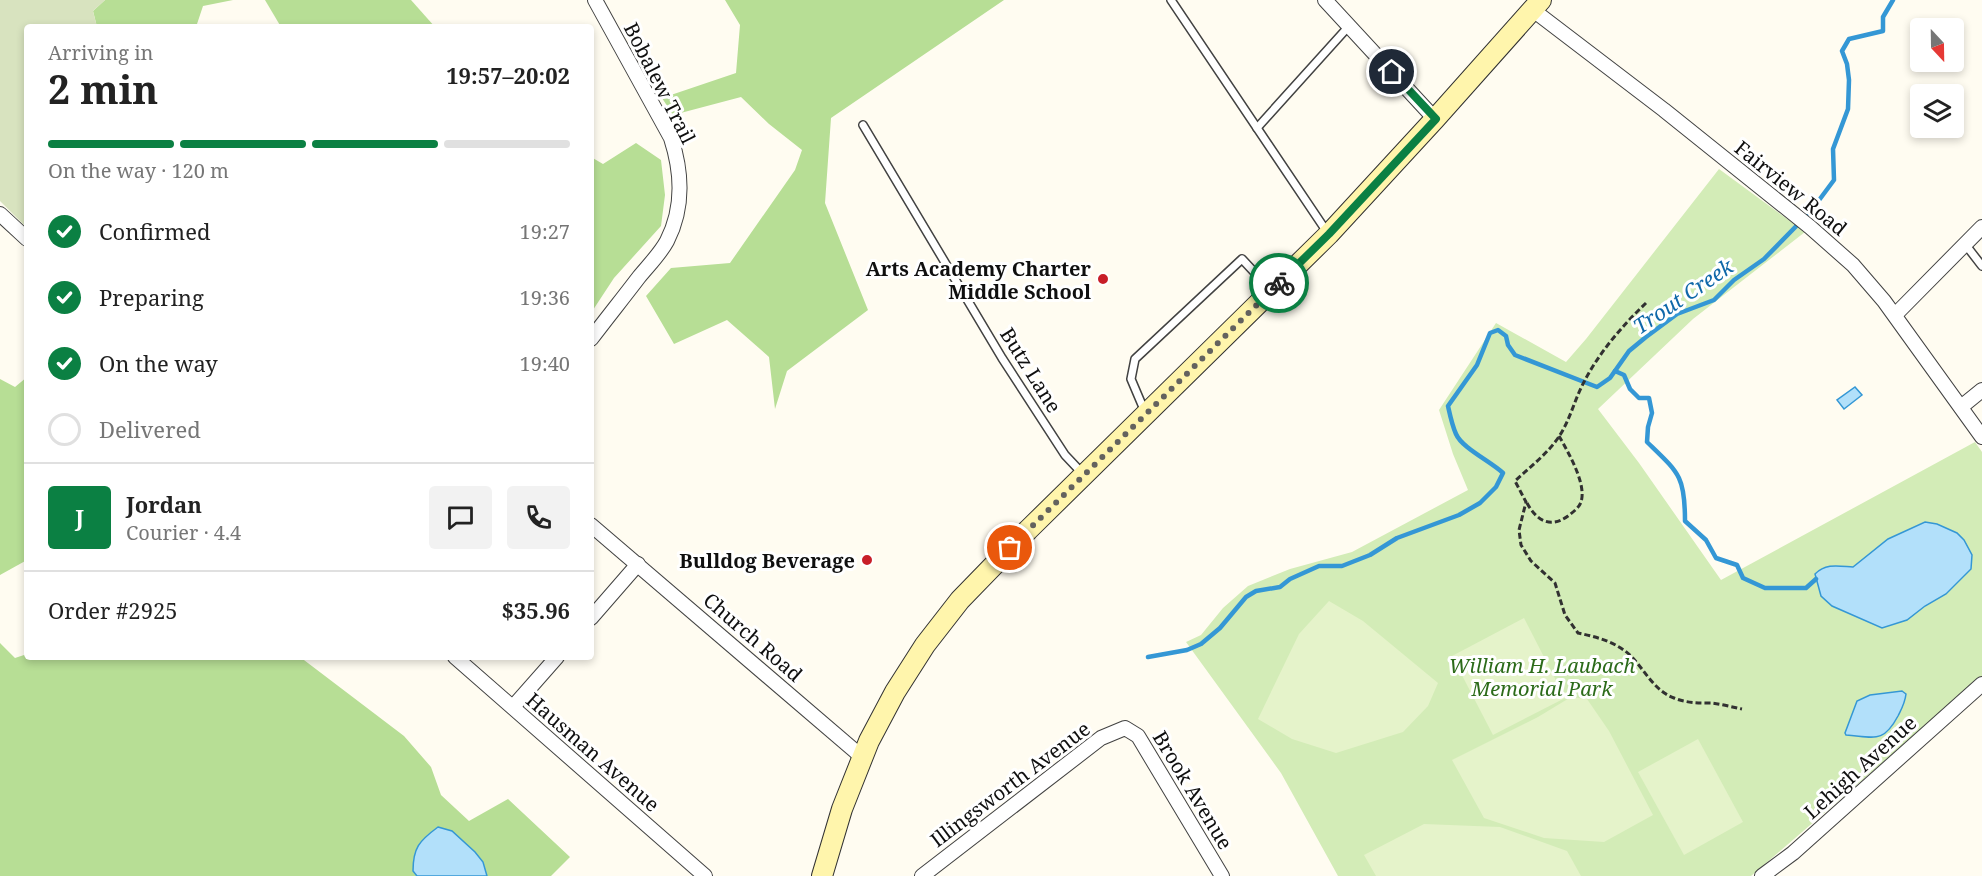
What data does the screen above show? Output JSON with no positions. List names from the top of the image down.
{
  "streets": {
    "street": [
      "Bobalew Trail",
      "Fairview Road",
      "Church Road",
      "Hausman Avenue",
      "Lehigh Avenue",
      "Illingsworth Avenue",
      "Brook Avenue"
    ],
    "lane": ["Butz Lane"]
  },
  "crossings": [
    ["Illingsworth Avenue", "Brook Avenue"]
  ],
  "water": ["Trout Creek"],
  "parks": ["William H. Laubach Memorial Park"],
  "places": ["Arts Academy Charter Middle School", "Bulldog Beverage"],
  "north": "bottom",
  "page": {
    "heading": ["2 min", "Arriving in", "19:57–20:02"],
    "panel": [
      "Jordan",
      "Courier · 4.4",
      "Order #2925",
      "$35.96"
    ],
    "bar": "On the way · 120 m",
    "list": [
      ["Confirmed", "19:27"],
      ["Preparing", "19:36"],
      ["On the way", "19:40"],
      "Delivered"
    ],
    "round": "J"
  }
}
